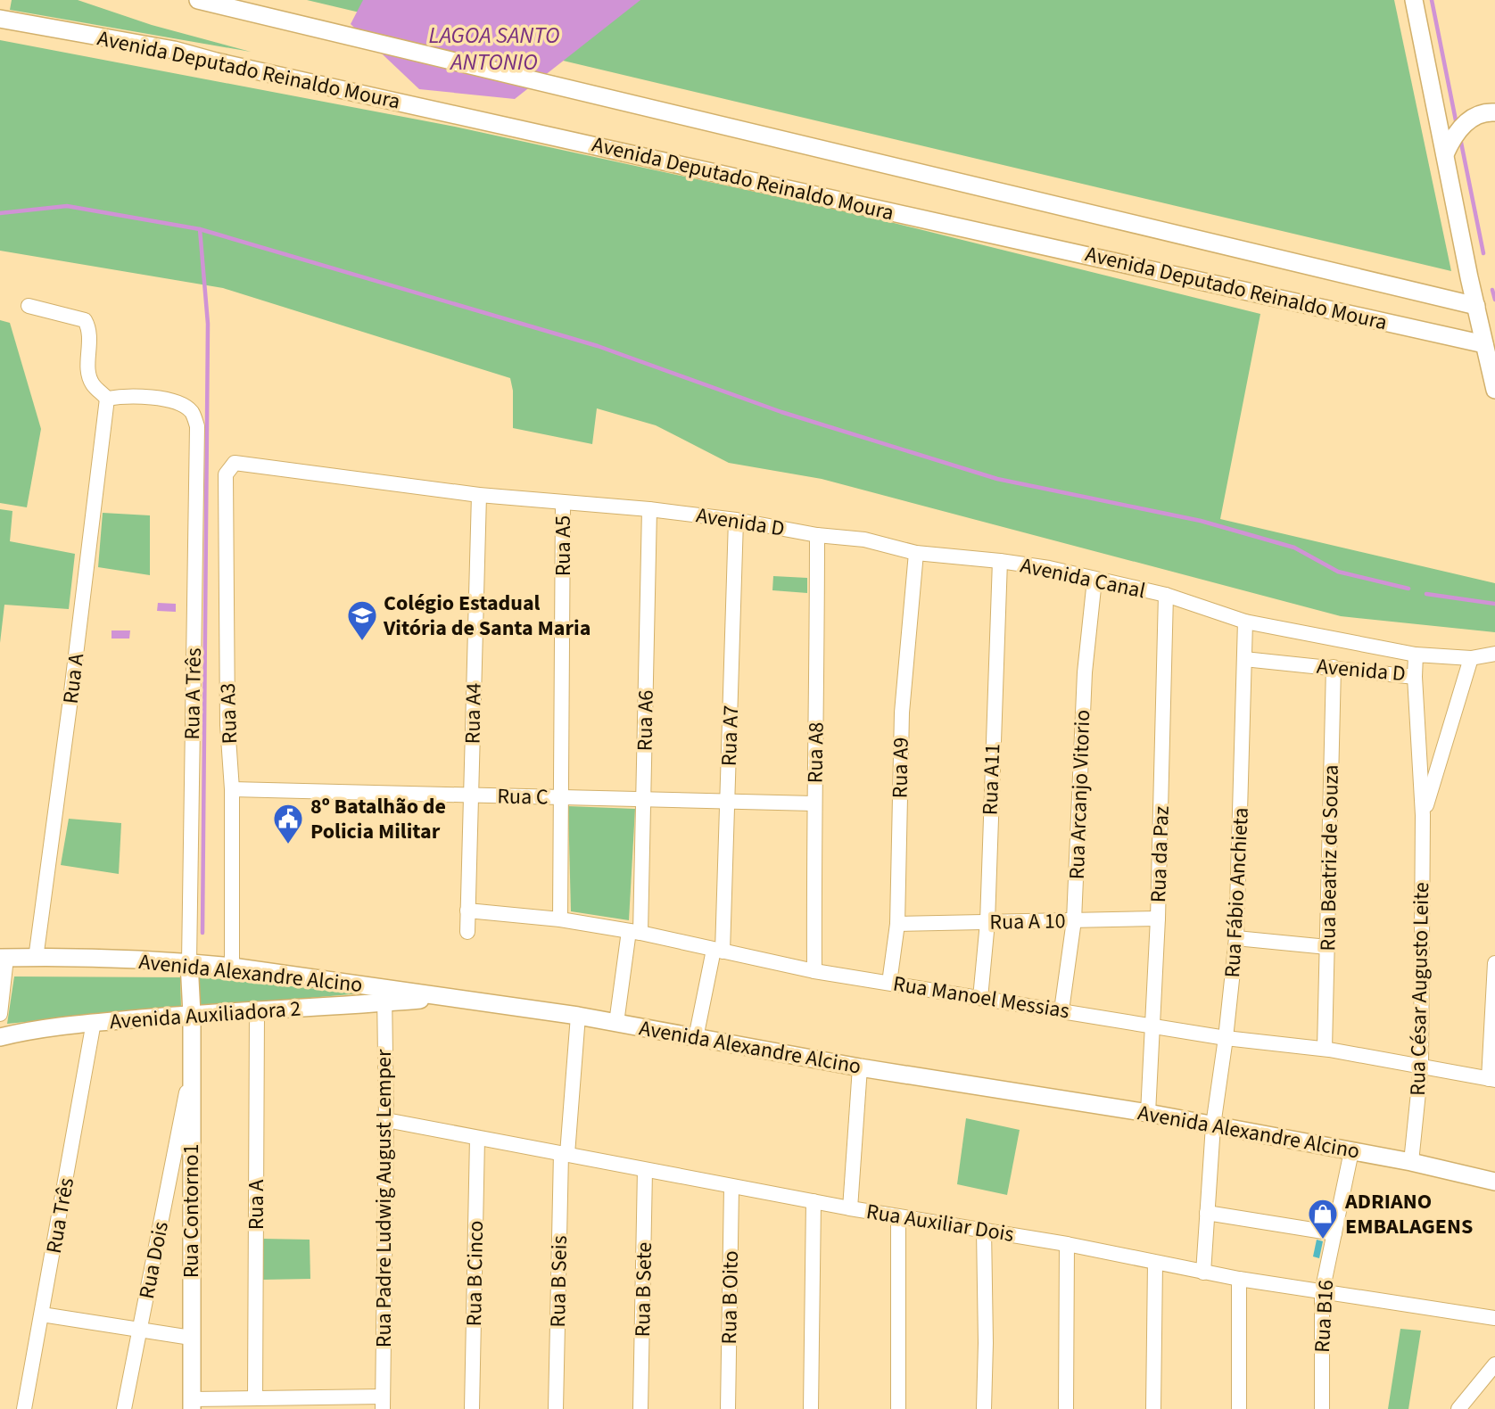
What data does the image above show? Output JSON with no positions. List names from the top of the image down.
{
  "streets": {
    "street": [
      "Avenida Deputado Reinaldo Moura",
      "Avenida D",
      "Rua A5",
      "Avenida Canal",
      "Rua A",
      "Rua A Três",
      "Rua A3",
      "Rua A4",
      "Rua A6",
      "Rua A7",
      "Rua A8",
      "Rua A9",
      "Rua A11",
      "Rua Arcanjo Vitorio",
      "Rua C",
      "Rua da Paz",
      "Rua Beatriz de Souza",
      "Rua Fábio Anchieta",
      "Rua A 10",
      "Avenida Alexandre Alcino",
      "Rua César Augusto Leite",
      "Rua Manoel Messias",
      "Avenida Auxiliadora 2",
      "Rua Padre Ludwig August Lemper",
      "Rua Contorno1",
      "Rua Três",
      "Rua Auxiliar Dois",
      "Rua Dois",
      "Rua B Cinco",
      "Rua B Seis",
      "Rua B Sete",
      "Rua B Oito",
      "Rua B16"
    ]
  },
  "crossings": [
    ["Avenida D", "Rua A5"],
    ["Avenida D", "Avenida Canal"],
    ["Avenida D", "Rua A6"],
    ["Avenida D", "Rua A7"],
    ["Avenida D", "Rua A8"],
    ["Avenida D", "Rua A9"],
    ["Avenida D", "Rua Beatriz de Souza"],
    ["Avenida D", "Rua Fábio Anchieta"],
    ["Avenida D", "Rua César Augusto Leite"],
    ["Rua A5", "Rua A3"],
    ["Rua A5", "Rua A4"],
    ["Rua A5", "Rua C"],
    ["Rua A5", "Rua Manoel Messias"],
    ["Avenida Canal", "Rua A9"],
    ["Avenida Canal", "Rua A11"],
    ["Avenida Canal", "Rua Arcanjo Vitorio"],
    ["Avenida Canal", "Rua da Paz"],
    ["Rua A", "Rua A Três"],
    ["Rua A", "Avenida Alexandre Alcino"],
    ["Rua A", "Avenida Auxiliadora 2"],
    ["Rua A Três", "Avenida Alexandre Alcino"],
    ["Rua A Três", "Rua Contorno1"],
    ["Rua A3", "Rua C"],
    ["Rua A3", "Avenida Alexandre Alcino"],
    ["Rua A4", "Rua C"],
    ["Rua A4", "Rua Manoel Messias"],
    ["Rua A6", "Rua C"],
    ["Rua A6", "Avenida Alexandre Alcino"],
    ["Rua A6", "Rua Manoel Messias"],
    ["Rua A7", "Rua C"],
    ["Rua A7", "Avenida Alexandre Alcino"],
    ["Rua A7", "Rua Manoel Messias"],
    ["Rua A8", "Rua C"],
    ["Rua A8", "Rua Manoel Messias"],
    ["Rua A9", "Rua A 10"],
    ["Rua A9", "Rua Manoel Messias"],
    ["Rua A11", "Rua A 10"],
    ["Rua A11", "Rua Manoel Messias"],
    ["Rua Arcanjo Vitorio", "Rua A 10"],
    ["Rua Arcanjo Vitorio", "Rua Manoel Messias"],
    ["Rua da Paz", "Rua A 10"],
    ["Rua da Paz", "Avenida Alexandre Alcino"],
    ["Rua da Paz", "Rua Manoel Messias"],
    ["Rua Beatriz de Souza", "Rua Manoel Messias"],
    ["Rua Fábio Anchieta", "Avenida Alexandre Alcino"],
    ["Rua Fábio Anchieta", "Rua Manoel Messias"],
    ["Rua Fábio Anchieta", "Rua Auxiliar Dois"],
    ["Avenida Alexandre Alcino", "Rua César Augusto Leite"],
    ["Avenida Alexandre Alcino", "Avenida Auxiliadora 2"],
    ["Avenida Alexandre Alcino", "Rua Padre Ludwig August Lemper"],
    ["Avenida Alexandre Alcino", "Rua Contorno1"],
    ["Avenida Alexandre Alcino", "Rua B Seis"],
    ["Avenida Alexandre Alcino", "Rua B16"],
    ["Rua César Augusto Leite", "Rua Manoel Messias"],
    ["Avenida Auxiliadora 2", "Rua Padre Ludwig August Lemper"],
    ["Avenida Auxiliadora 2", "Rua Contorno1"],
    ["Avenida Auxiliadora 2", "Rua Três"],
    ["Rua Padre Ludwig August Lemper", "Rua Auxiliar Dois"],
    ["Rua Contorno1", "Rua Dois"],
    ["Rua Auxiliar Dois", "Rua B Cinco"],
    ["Rua Auxiliar Dois", "Rua B Seis"],
    ["Rua Auxiliar Dois", "Rua B Sete"],
    ["Rua Auxiliar Dois", "Rua B Oito"],
    ["Rua Auxiliar Dois", "Rua B16"]
  ],
  "water": ["LAGOA SANTO ANTONIO"],
  "places": {
    "school or university": ["Colégio Estadual Vitória de Santa Maria"],
    "public building": ["8º Batalhão de Policia Militar"],
    "shop": ["ADRIANO EMBALAGENS"]
  }
}
